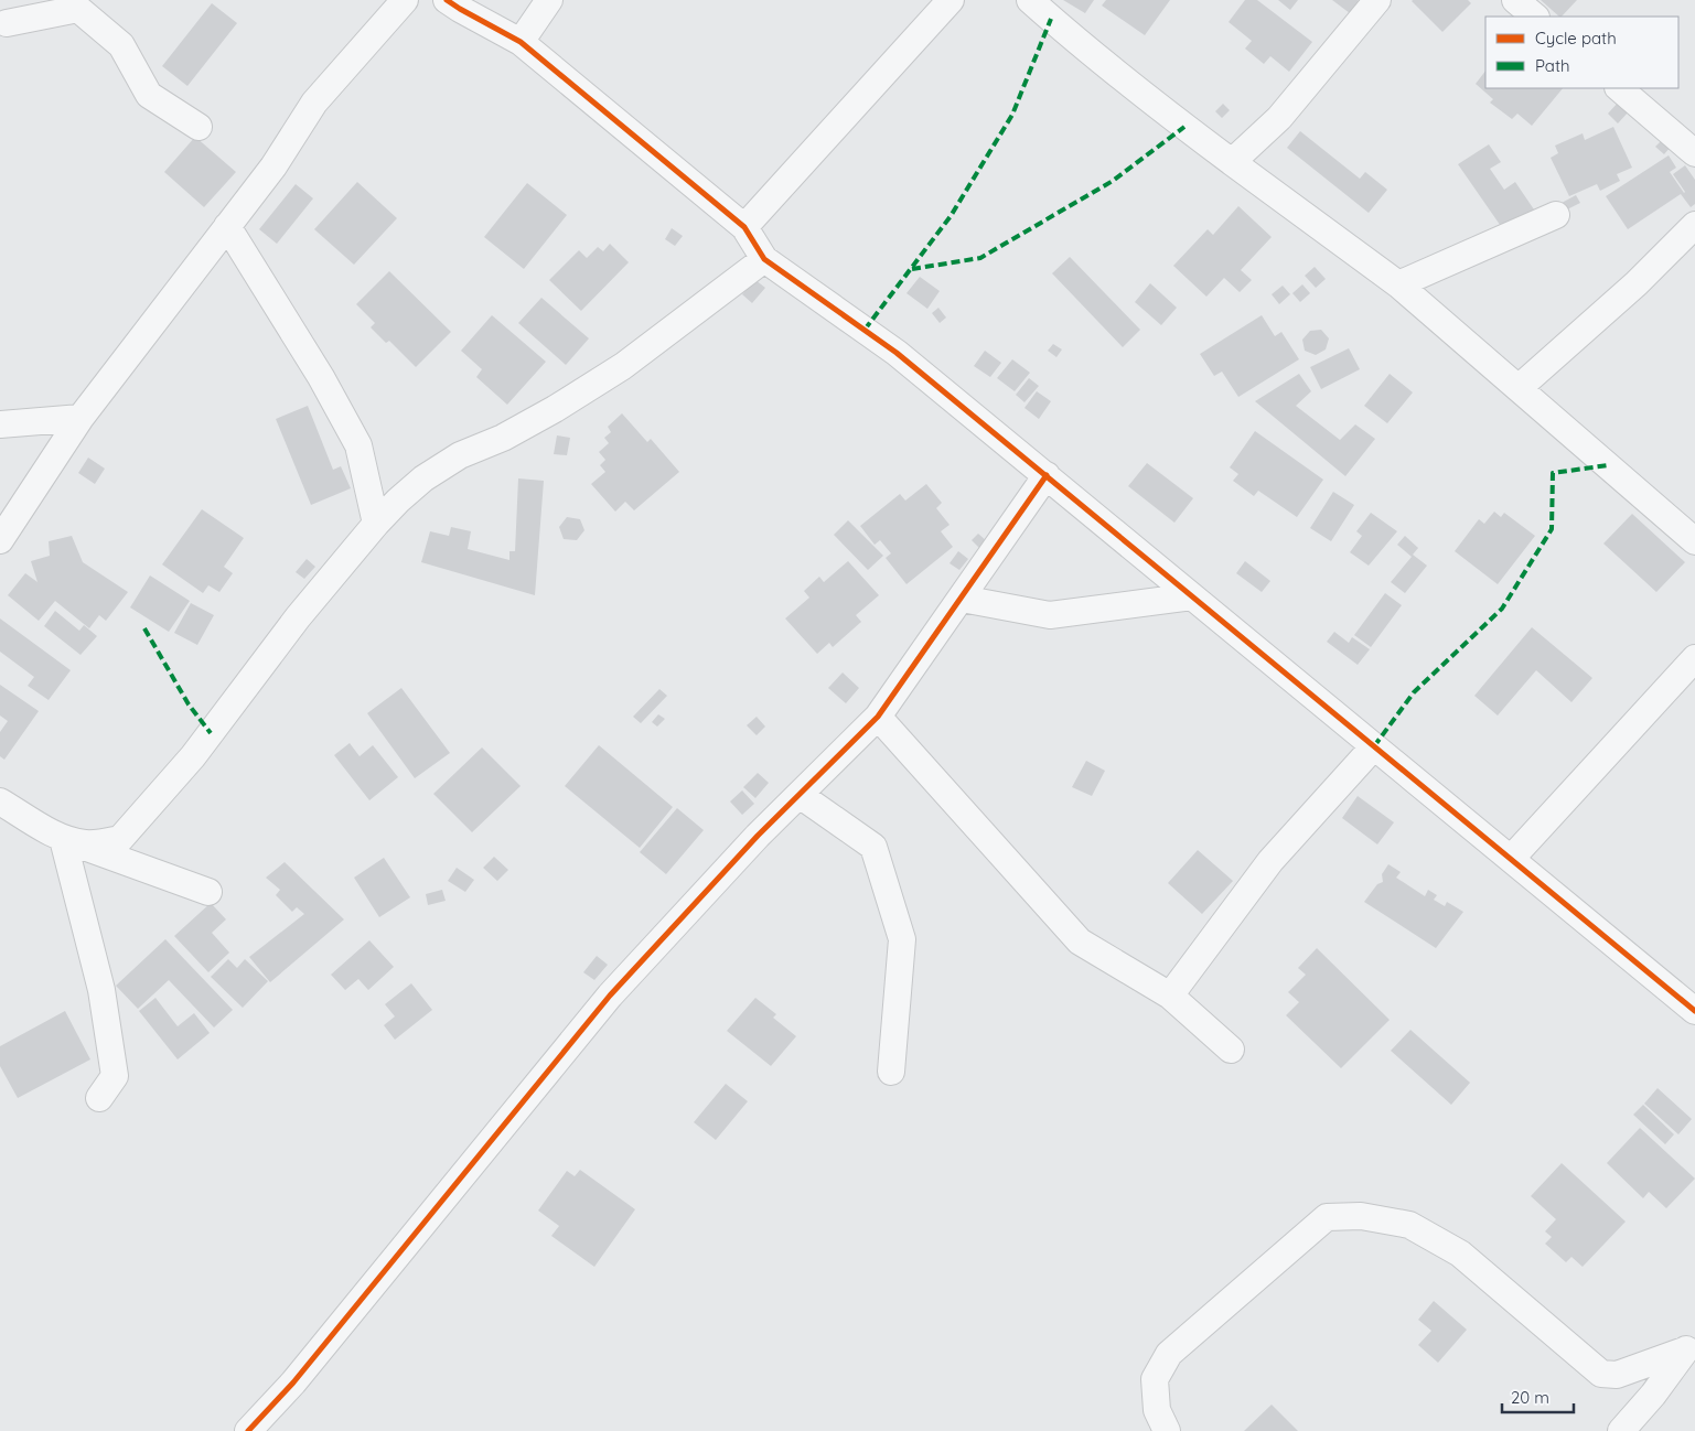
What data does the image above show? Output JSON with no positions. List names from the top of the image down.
{
  "legend": ["Cycle path", "Path"],
  "scale_bar": "20 m"
}
